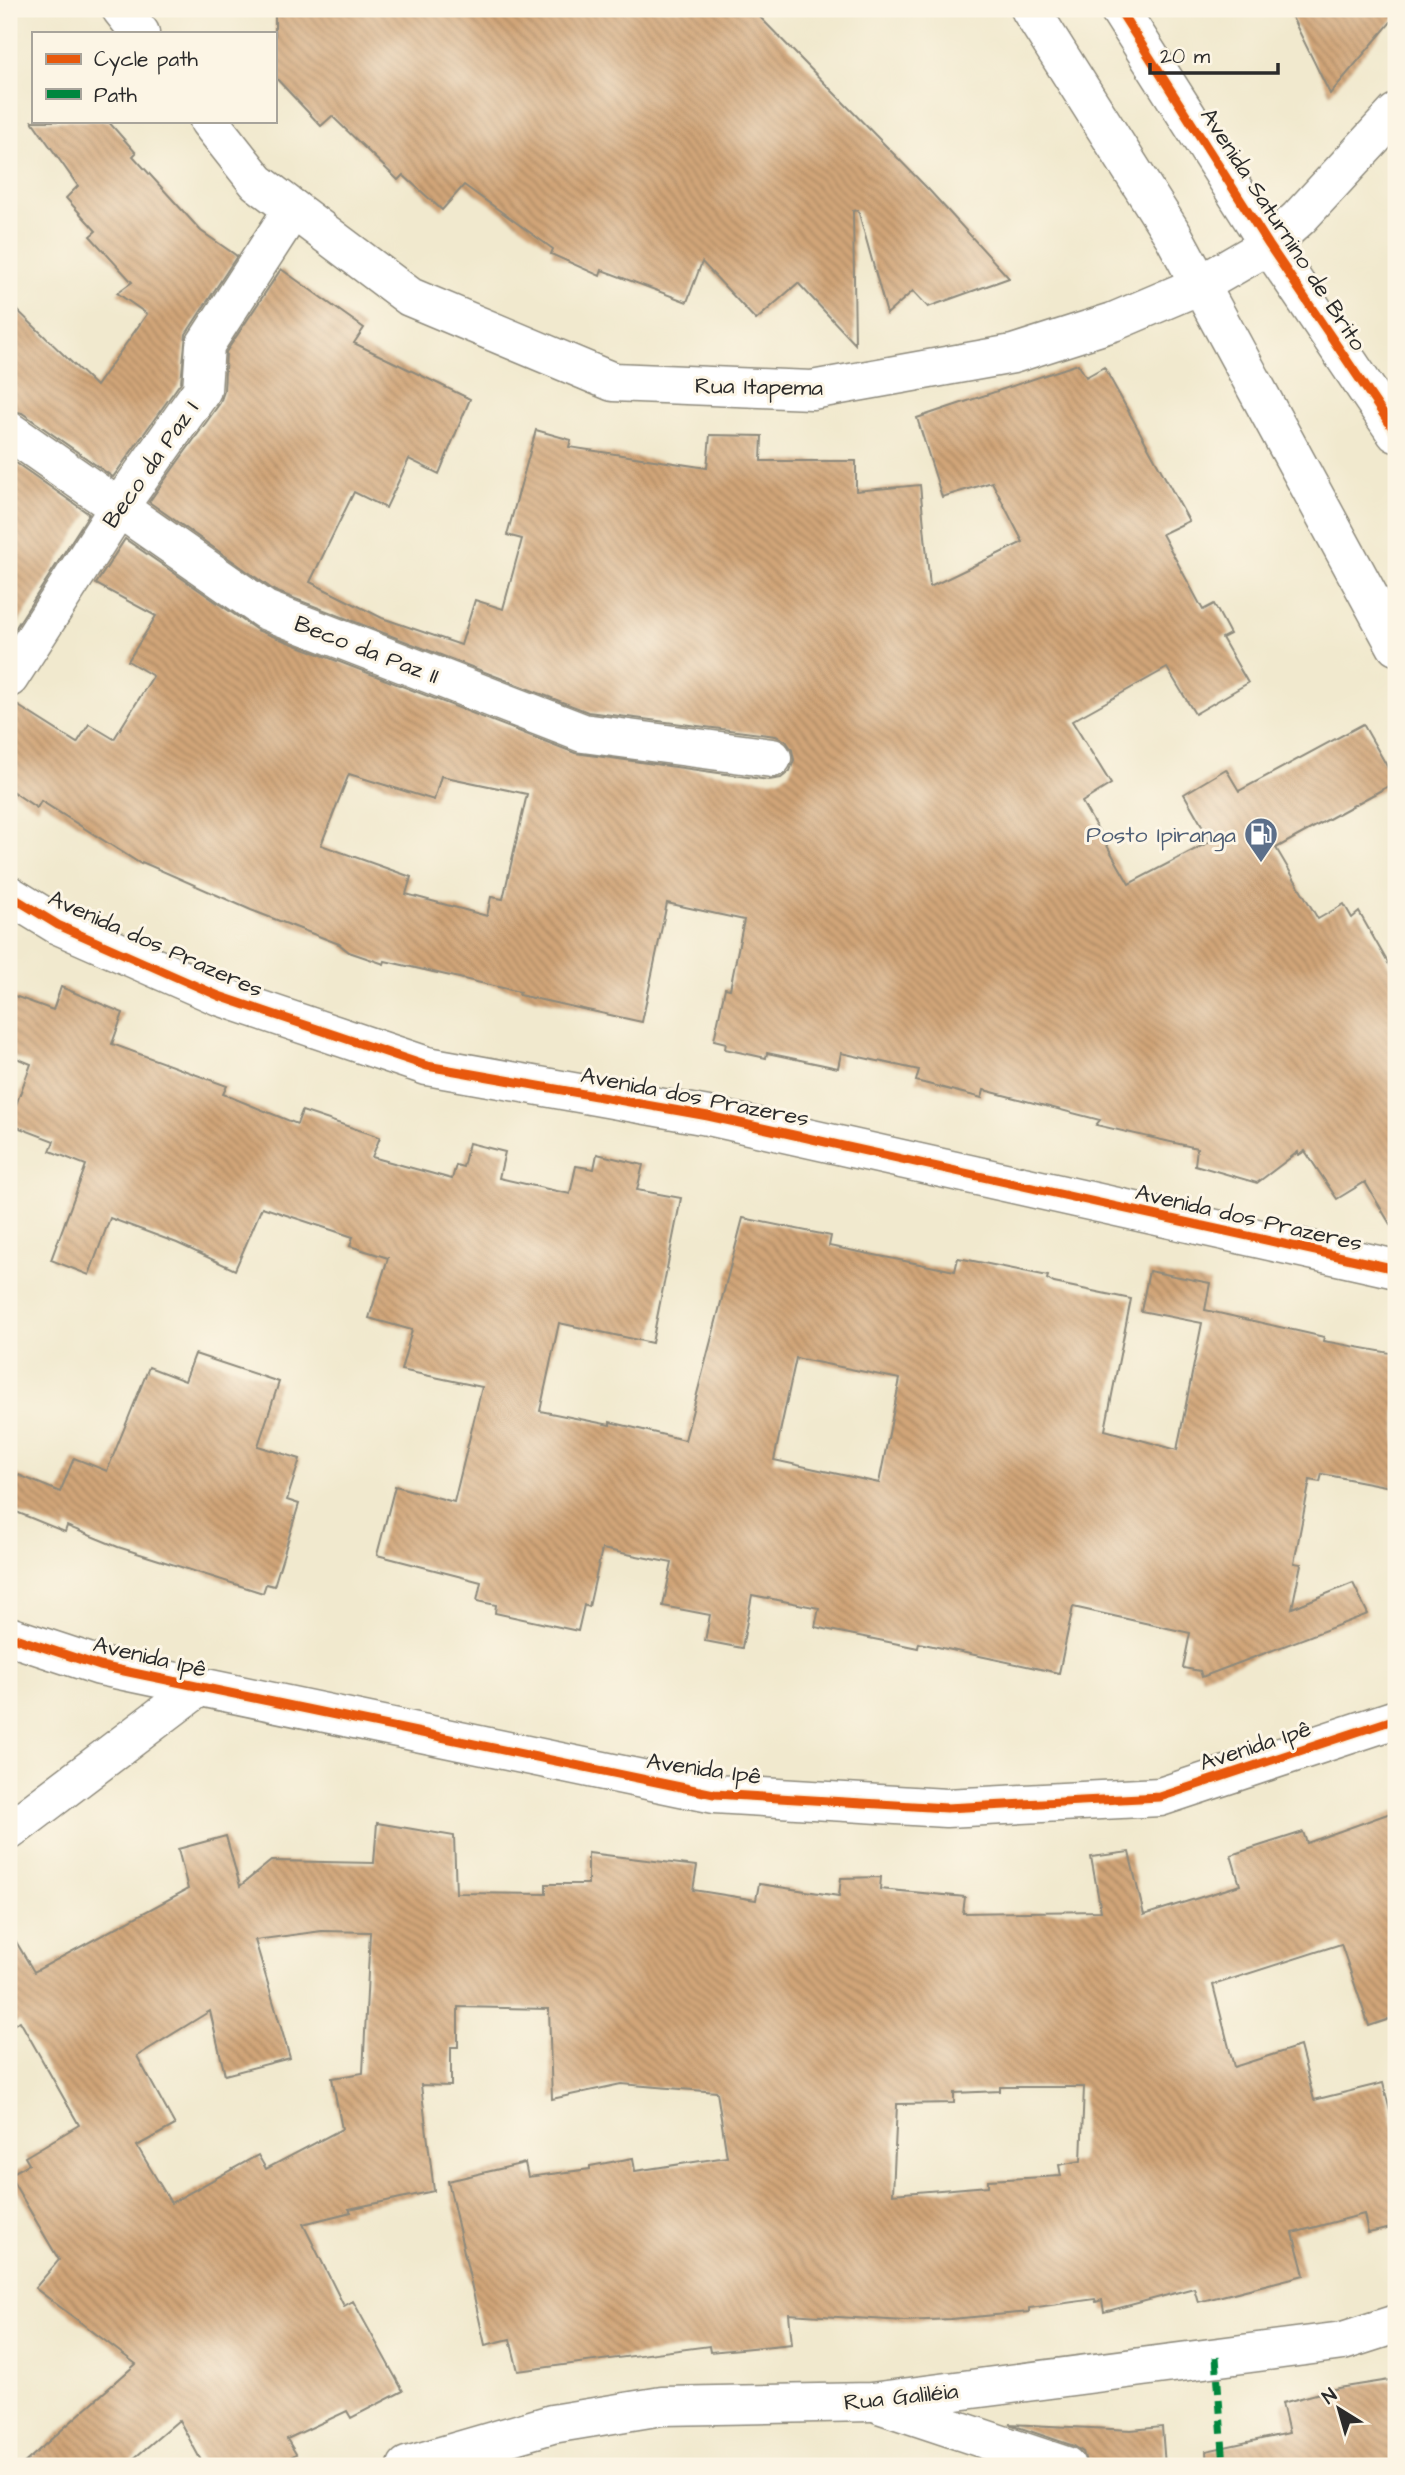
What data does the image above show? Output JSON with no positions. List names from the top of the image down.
{
  "streets": {
    "street": [
      "Avenida Saturnino de Brito",
      "Rua Itapema",
      "Beco da Paz I",
      "Beco da Paz II",
      "Avenida dos Prazeres",
      "Avenida Ipê",
      "Rua Galiléia"
    ]
  },
  "crossings": [
    ["Avenida Saturnino de Brito", "Rua Itapema"],
    ["Rua Itapema", "Beco da Paz I"],
    ["Beco da Paz I", "Beco da Paz II"]
  ],
  "places": {
    "fuel station": ["Posto Ipiranga"]
  },
  "legend": ["Cycle path", "Path"],
  "scale_bar": "20 m",
  "north": "top left"
}
